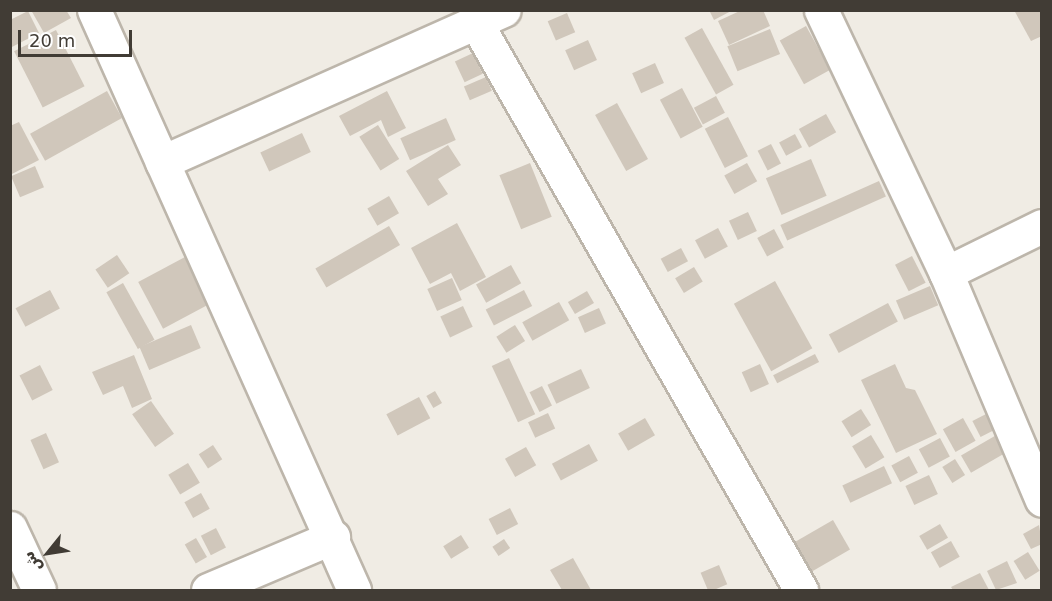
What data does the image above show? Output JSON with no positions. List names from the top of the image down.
{
  "scale_bar": "20 m",
  "north": "bottom left"
}
